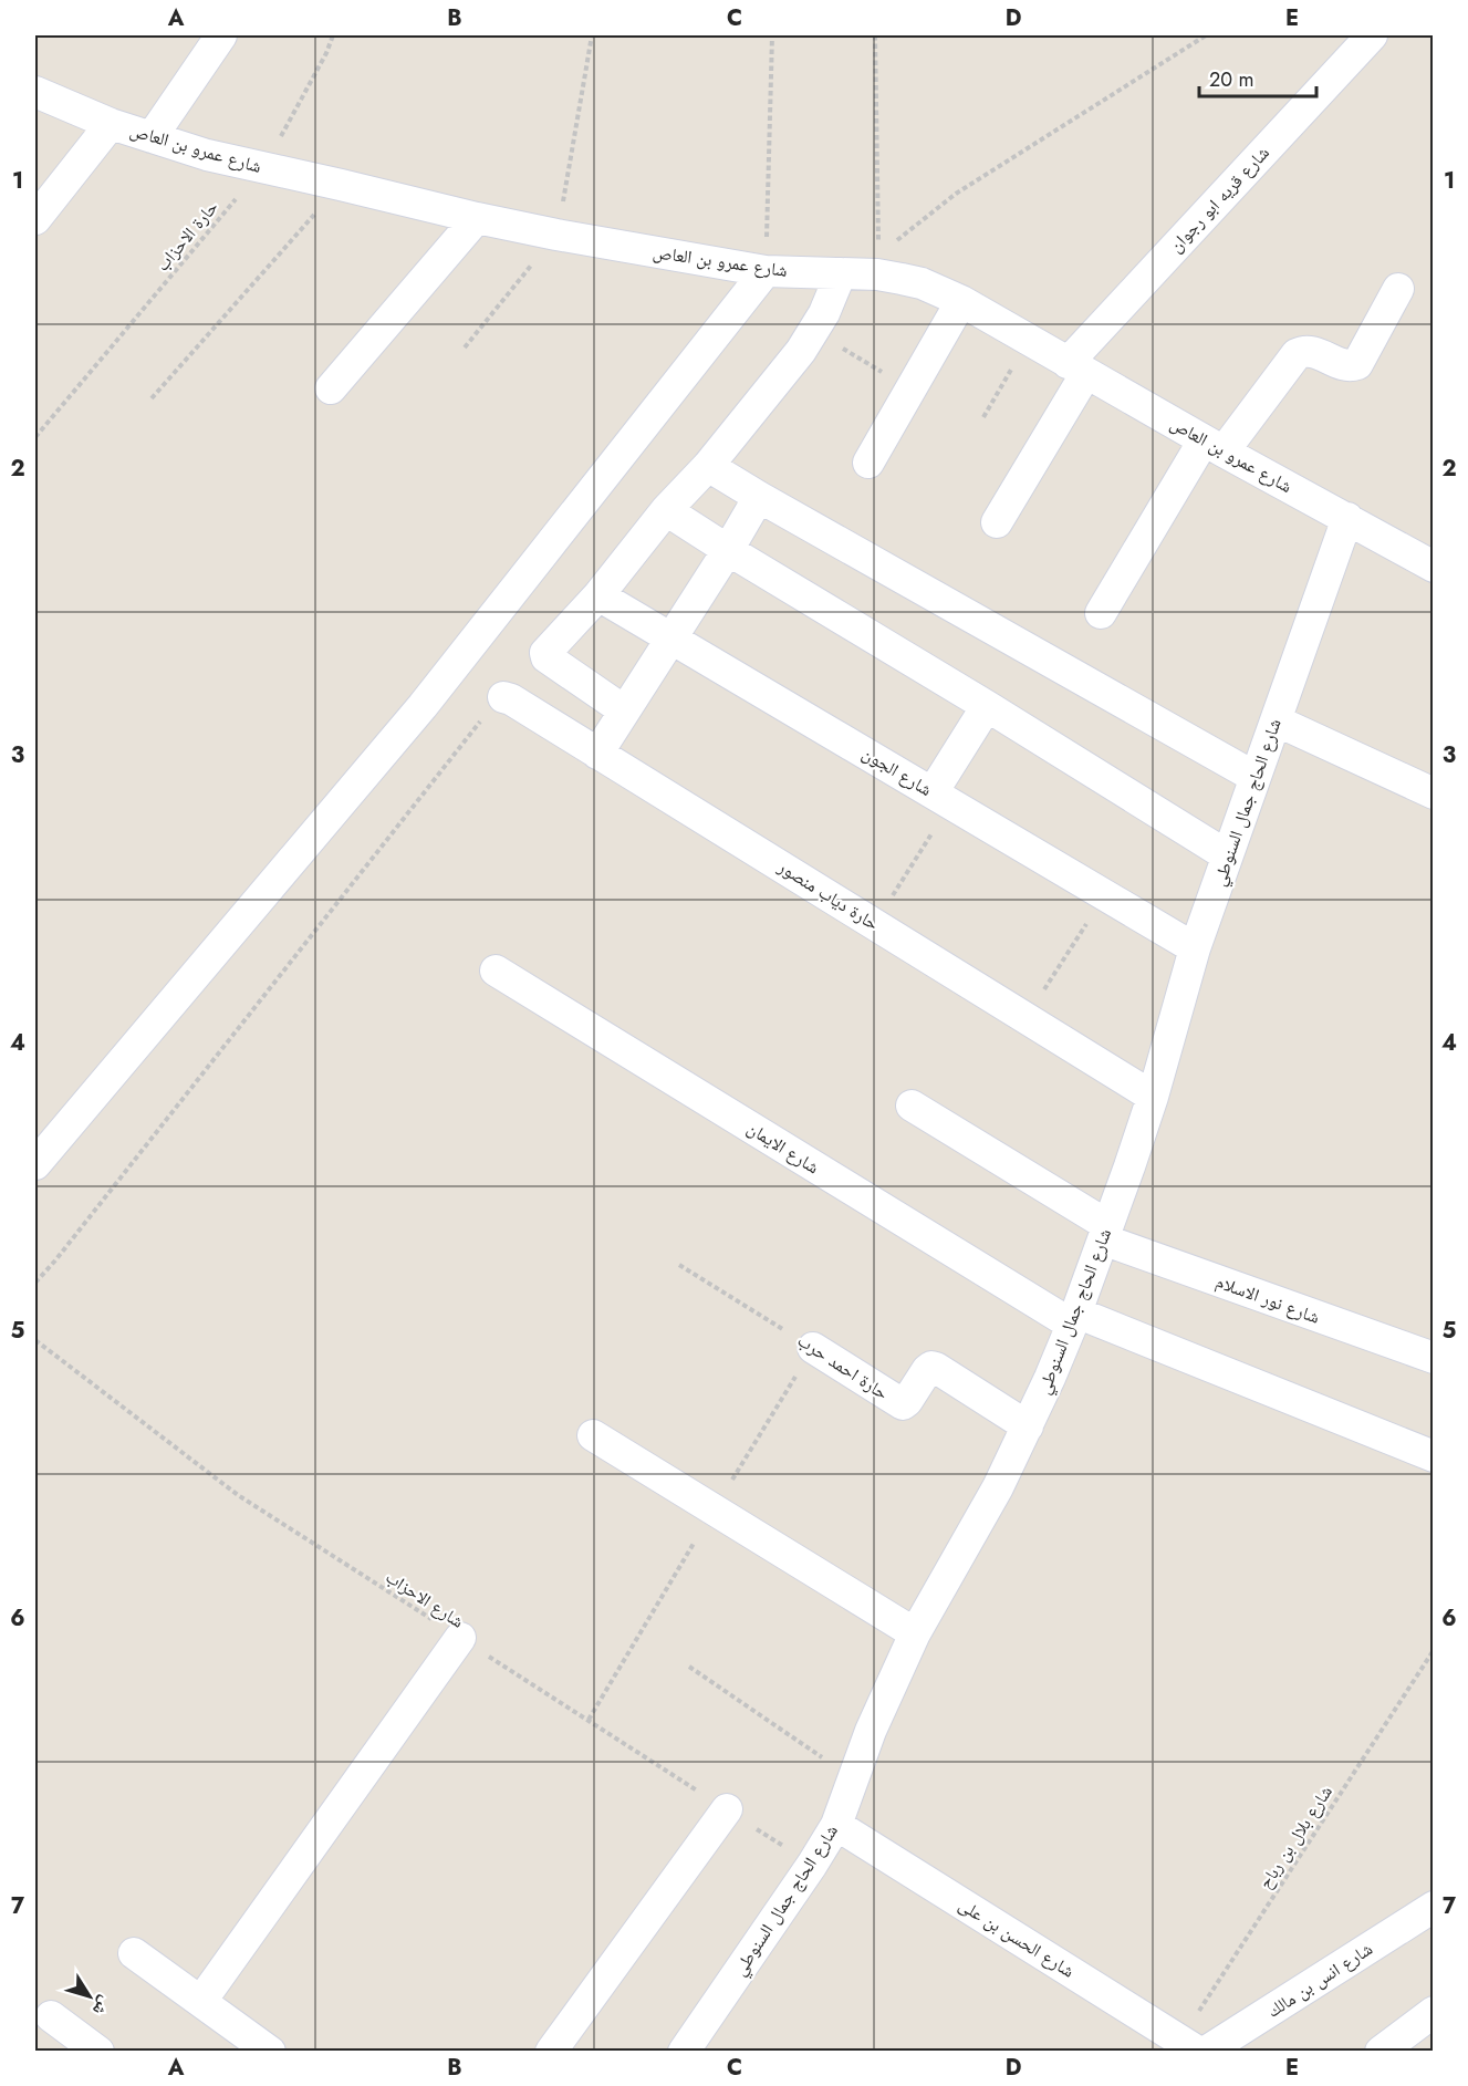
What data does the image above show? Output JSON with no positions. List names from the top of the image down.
{
  "streets": {
    "street": [
      "شارع عمرو بن العاص",
      "شارع قريه ابو رجوان",
      "شارع الجون",
      "شارع الحاج جمال السنوطي",
      "حارة دياب منصور",
      "شارع الايمان",
      "شارع نور الاسلام",
      "حارة احمد حرب",
      "شارع الحسن بن على",
      "شارع انس بن مالك"
    ],
    "path": ["حارة الاحزاب", "شارع الاحزاب", "شارع بلال بن رباح"]
  },
  "crossings": [
    ["شارع عمرو بن العاص", "شارع قريه ابو رجوان"],
    ["شارع عمرو بن العاص", "حارة الاحزاب"],
    ["شارع عمرو بن العاص", "شارع الحاج جمال السنوطي"],
    ["شارع الجون", "شارع الحاج جمال السنوطي"],
    ["شارع الحاج جمال السنوطي", "حارة دياب منصور"],
    ["شارع الحاج جمال السنوطي", "شارع الايمان"],
    ["شارع الحاج جمال السنوطي", "شارع نور الاسلام"],
    ["شارع الحاج جمال السنوطي", "حارة احمد حرب"],
    ["شارع الحاج جمال السنوطي", "شارع الاحزاب"],
    ["شارع الحاج جمال السنوطي", "شارع الحسن بن على"],
    ["شارع بلال بن رباح", "شارع الحسن بن على"],
    ["شارع بلال بن رباح", "شارع انس بن مالك"],
    ["شارع الحسن بن على", "شارع انس بن مالك"]
  ],
  "scale_bar": "20 m",
  "north": "bottom right",
  "grid": {
    "columns": [
      "A",
      "B",
      "C",
      "D",
      "E"
    ],
    "rows": [
      "1",
      "2",
      "3",
      "4",
      "5",
      "6",
      "7"
    ]
  }
}
